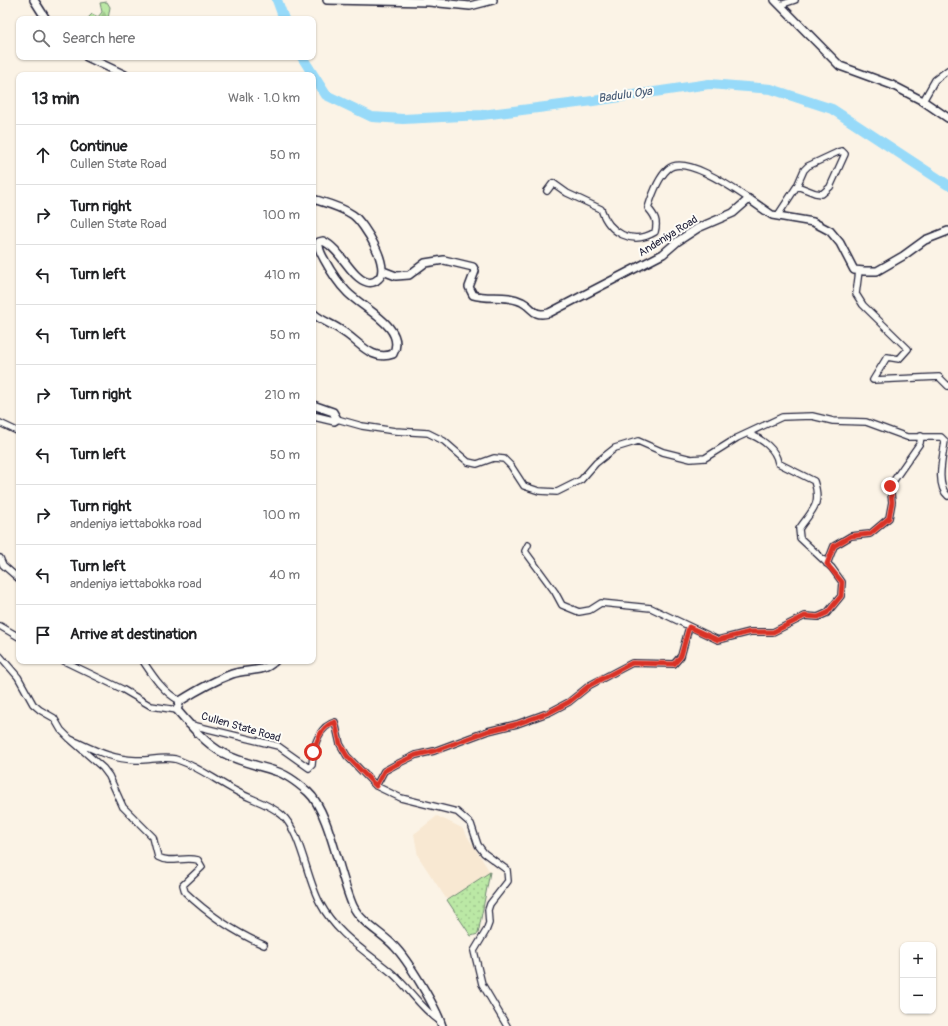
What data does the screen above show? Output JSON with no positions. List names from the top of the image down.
{
  "streets": {
    "street": ["Andeniya Road", "Cullen State Road"]
  },
  "water": ["Badulu Oya"],
  "page": {
    "search": "Search here",
    "heading": ["13 min", "Walk · 1.0 km"],
    "list": [
      ["Continue", "Cullen State Road", "50 m"],
      ["Turn right", "Cullen State Road", "100 m"],
      ["Turn left", "410 m"],
      ["Turn left", "50 m"],
      ["Turn right", "210 m"],
      ["Turn left", "50 m"],
      ["Turn right", "andeniya iettabokka road", "100 m"],
      ["Turn left", "andeniya iettabokka road", "40 m"],
      "Arrive at destination"
    ],
    "map_buttons": ["+", "−"]
  }
}
